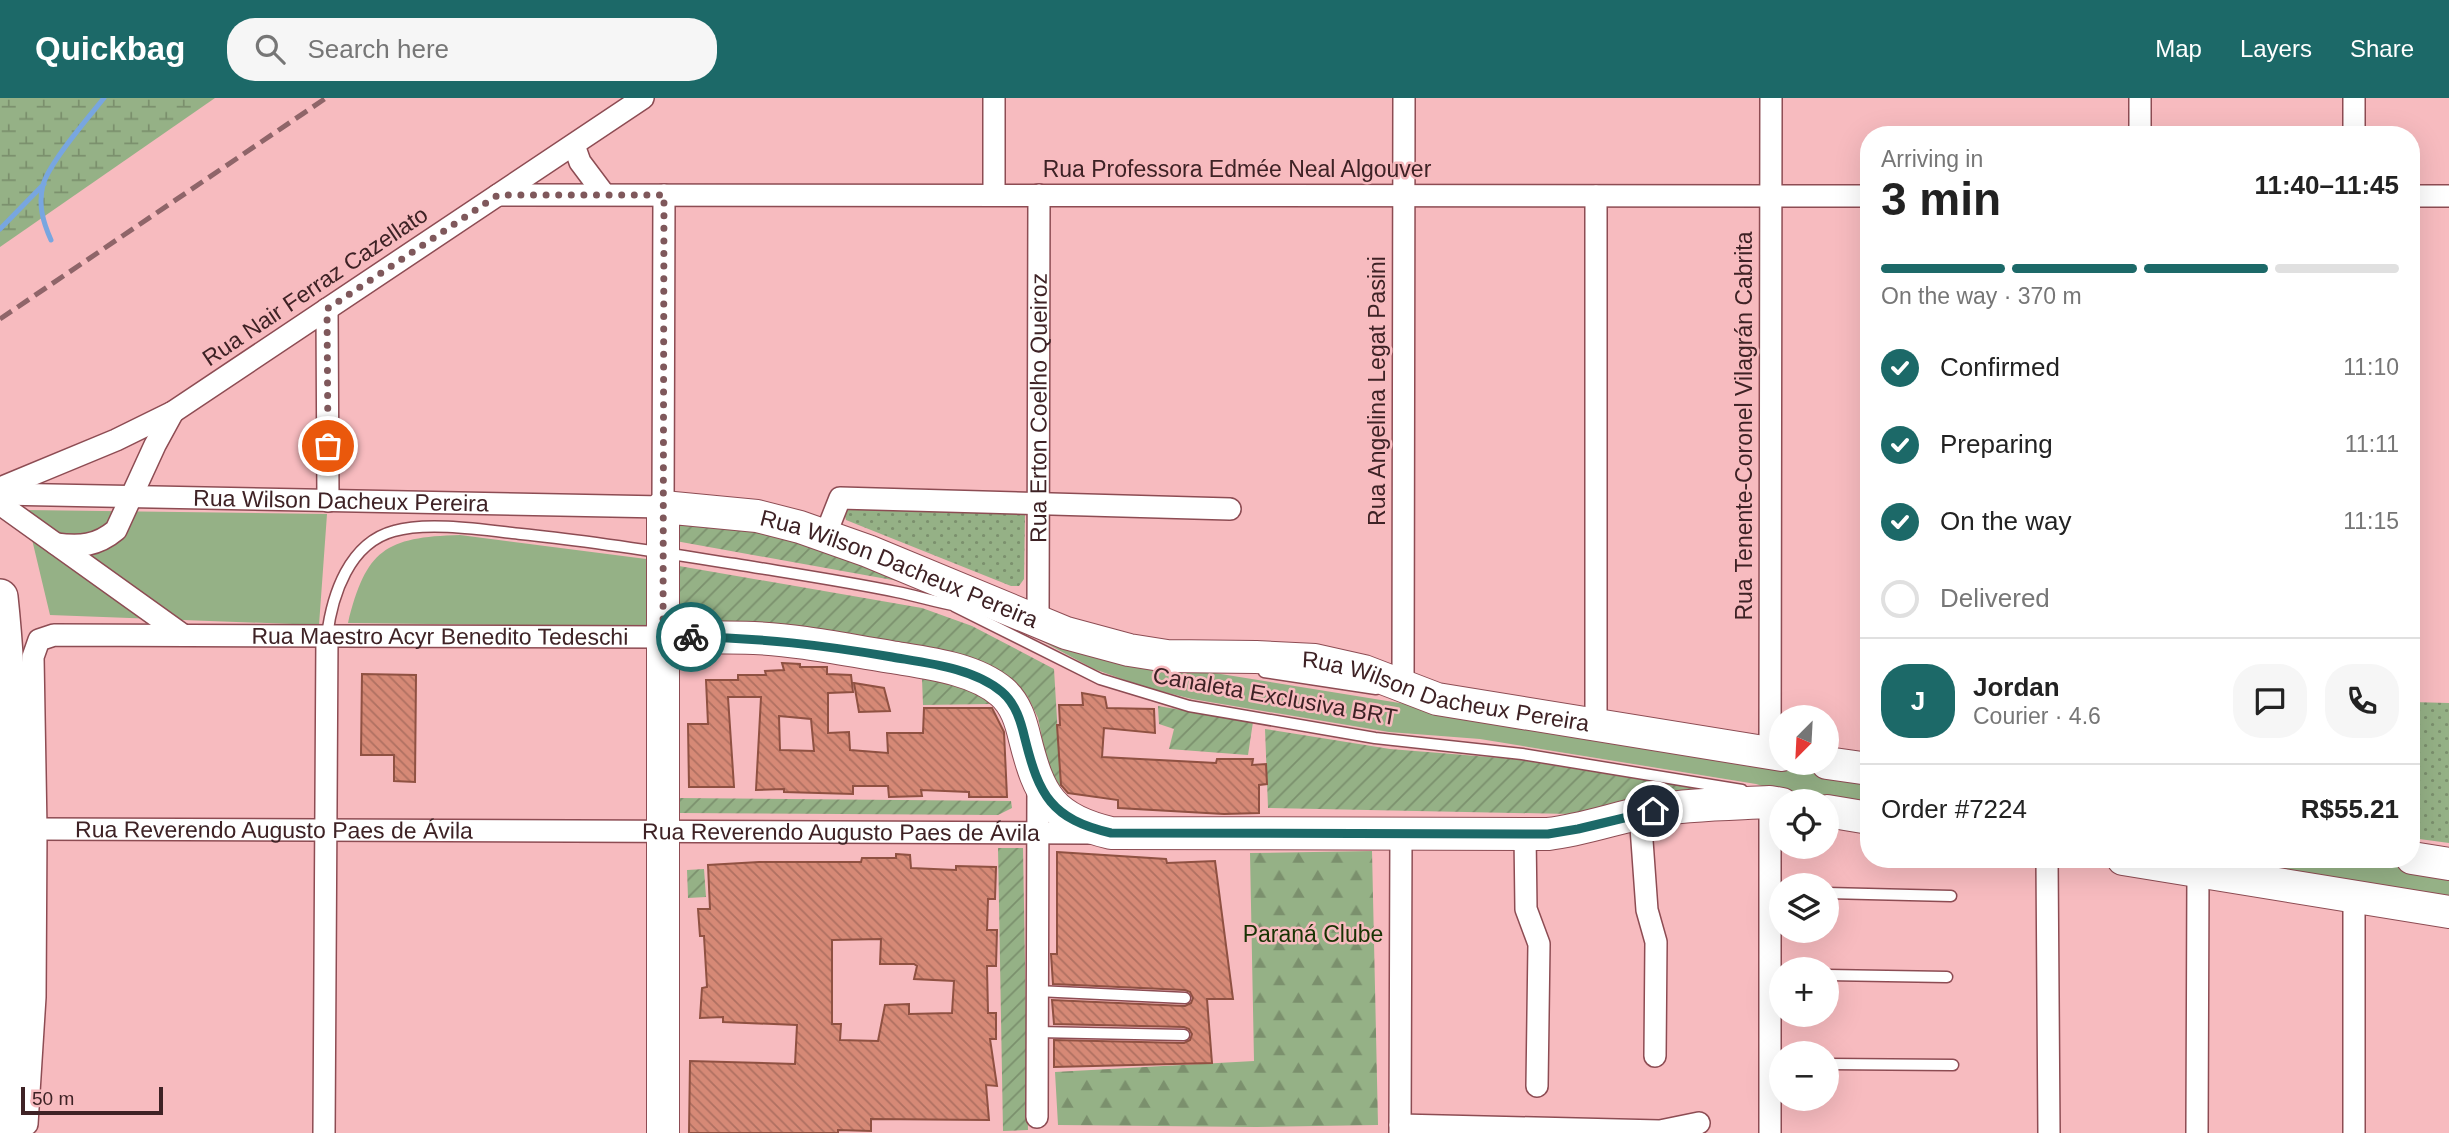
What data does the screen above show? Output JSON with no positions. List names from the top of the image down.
{
  "streets": {
    "main road": ["Rua Wilson Dacheux Pereira", "Rua Maestro Acyr Benedito Tedeschi", "Rua Reverendo Augusto Paes de Ávila"],
    "street": [
      "Rua Professora Edmée Neal Algouver",
      "Rua Nair Ferraz Cazellato",
      "Rua Angelina Legat Pasini",
      "Rua Erton Coelho Queiroz",
      "Rua Tenente-Coronel Vilagrán Cabrita"
    ],
    "lane": ["Canaleta Exclusiva BRT"]
  },
  "crossings": [
    ["Rua Professora Edmée Neal Algouver", "Rua Nair Ferraz Cazellato"],
    ["Rua Professora Edmée Neal Algouver", "Rua Angelina Legat Pasini"],
    ["Rua Professora Edmée Neal Algouver", "Rua Erton Coelho Queiroz"],
    ["Rua Professora Edmée Neal Algouver", "Rua Tenente-Coronel Vilagrán Cabrita"],
    ["Rua Angelina Legat Pasini", "Rua Wilson Dacheux Pereira"],
    ["Rua Erton Coelho Queiroz", "Rua Wilson Dacheux Pereira"],
    ["Rua Erton Coelho Queiroz", "Canaleta Exclusiva BRT"],
    ["Rua Wilson Dacheux Pereira", "Canaleta Exclusiva BRT"],
    ["Rua Maestro Acyr Benedito Tedeschi", "Canaleta Exclusiva BRT"],
    ["Rua Maestro Acyr Benedito Tedeschi", "Rua Reverendo Augusto Paes de Ávila"]
  ],
  "parks": ["Paraná Clube"],
  "scale_bar": "50 m",
  "north": "bottom left",
  "page": {
    "header": "Quickbag",
    "search": "Search here",
    "nav": ["Map", "Layers", "Share"],
    "heading": ["3 min", "Arriving in", "11:40–11:45"],
    "panel": [
      "Jordan",
      "Courier · 4.6",
      "Order #7224",
      "R$55.21"
    ],
    "bar": "On the way · 370 m",
    "list": [
      ["Confirmed", "11:10"],
      ["Preparing", "11:11"],
      ["On the way", "11:15"],
      "Delivered"
    ],
    "round": "J",
    "map_buttons": ["+", "−"],
    "scale": "50 m"
  }
}
